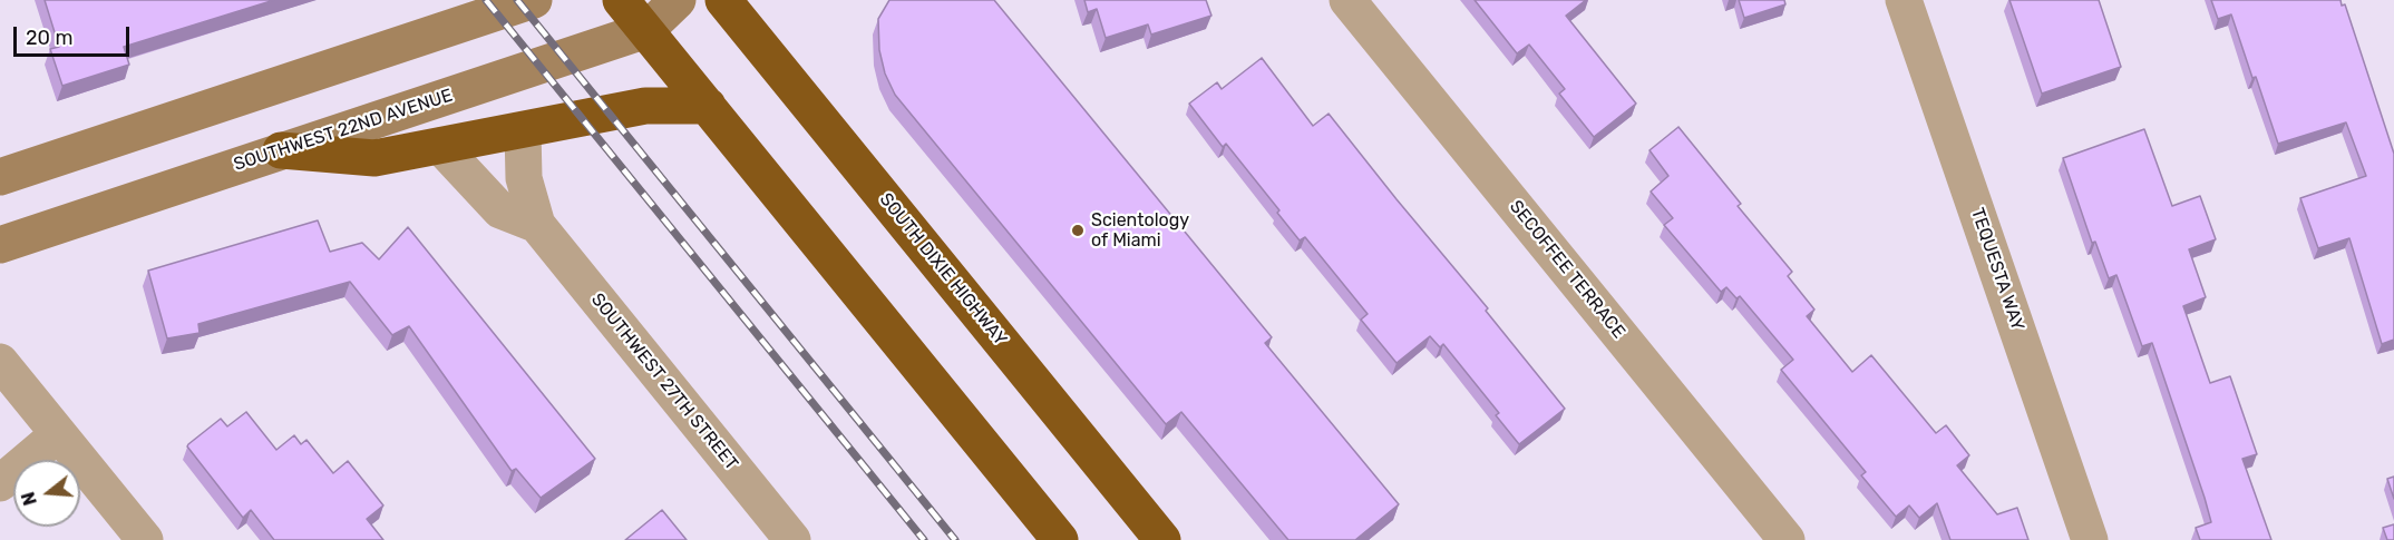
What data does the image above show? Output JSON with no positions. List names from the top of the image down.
{
  "streets": {
    "highway": ["SOUTH DIXIE HIGHWAY"],
    "main road": ["SOUTHWEST 22ND AVENUE"],
    "street": ["SECOFFEE TERRACE", "TEQUESTA WAY", "SOUTHWEST 27TH STREET"]
  },
  "places": ["Scientology of Miami"],
  "scale_bar": "20 m",
  "north": "left"
}
